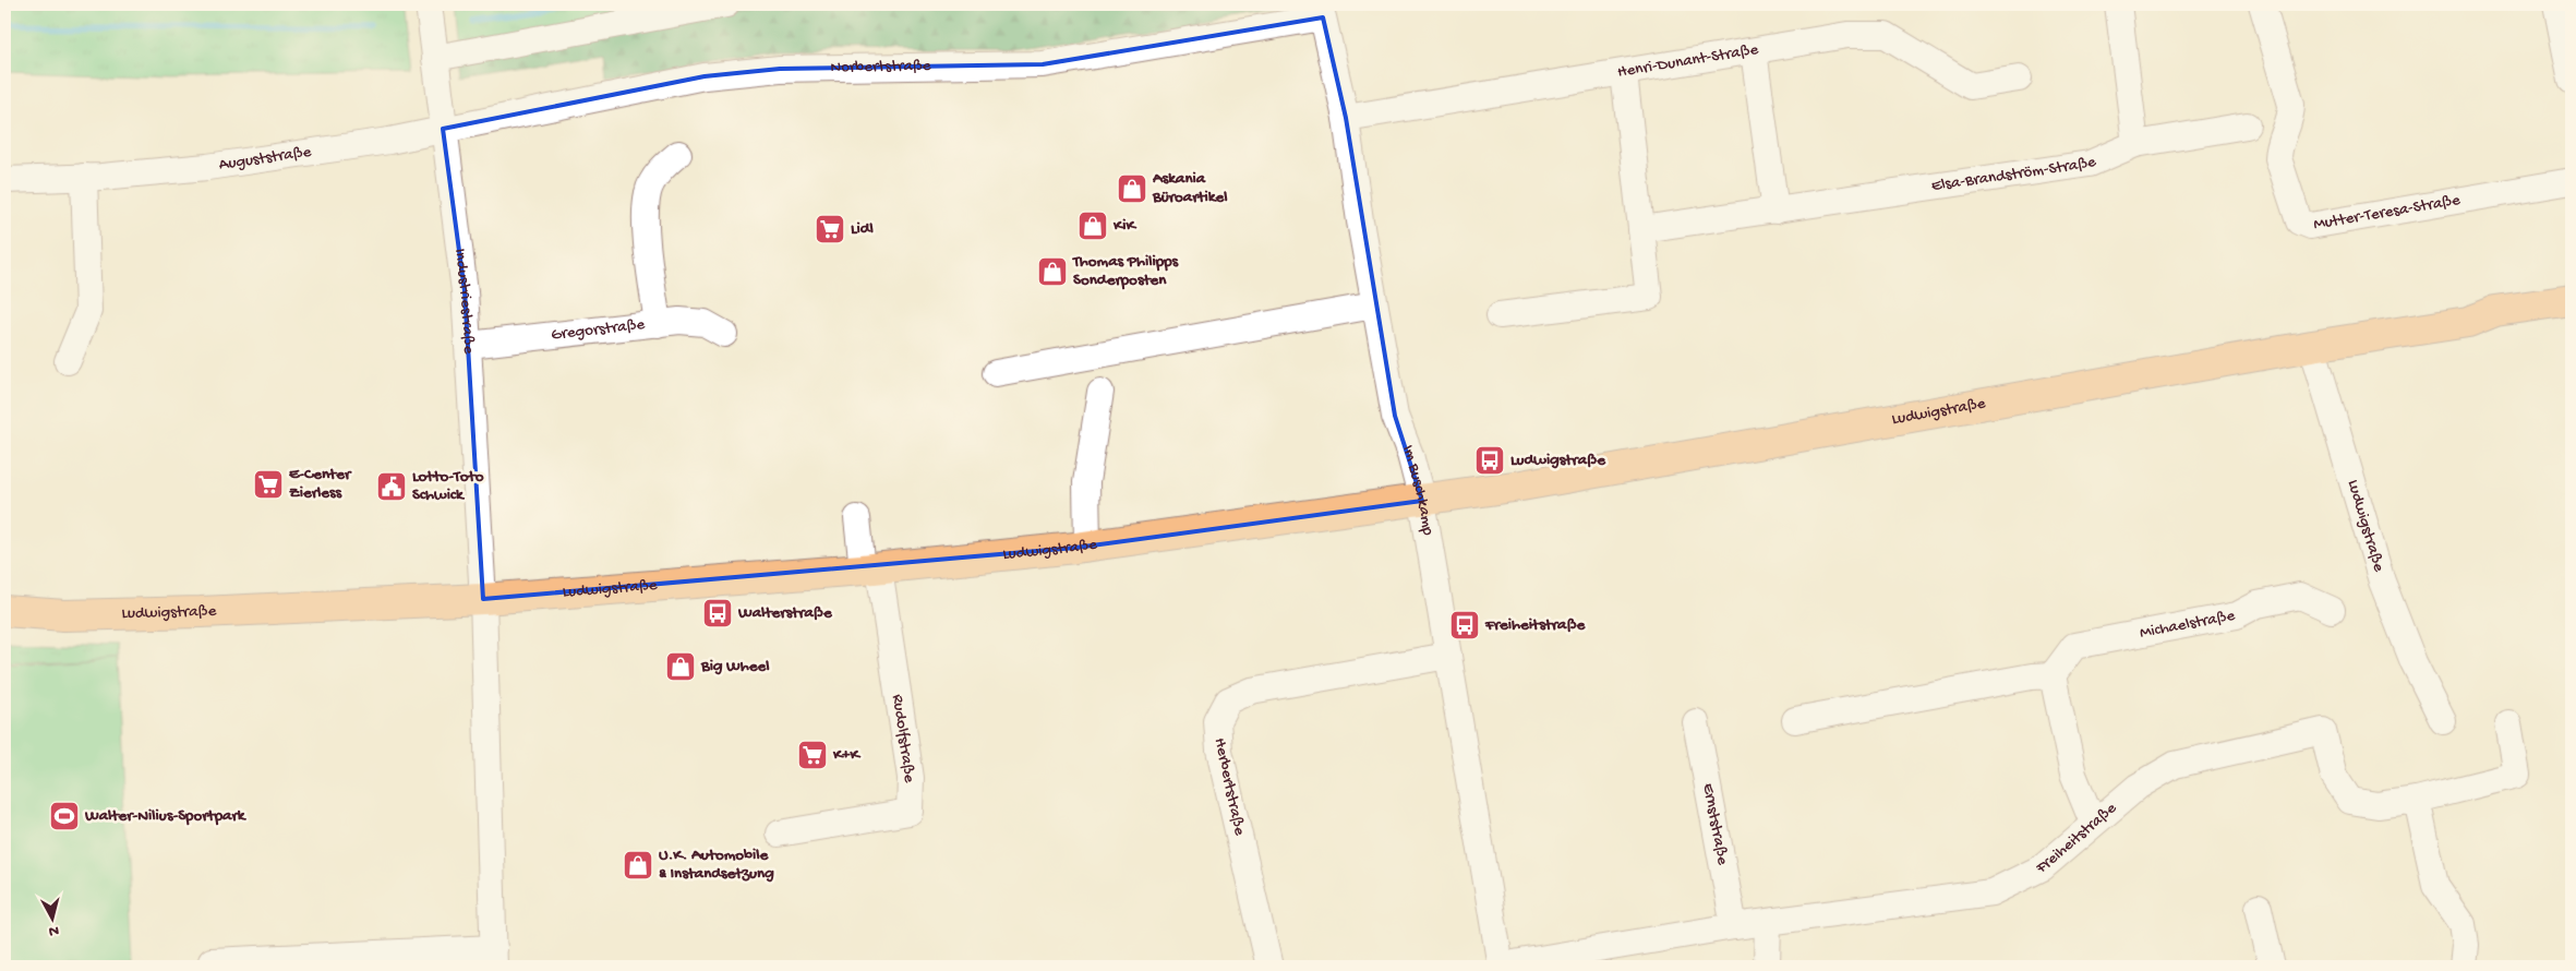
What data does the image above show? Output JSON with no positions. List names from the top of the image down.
{
  "streets": {
    "main road": ["Ludwigstraße"],
    "street": [
      "Henri-Dunant-Straße",
      "Norbertstraße",
      "Auguststraße",
      "Elsa-Brandström-Straße",
      "Mutter-Teresa-Straße",
      "Industriestraße",
      "Gregorstraße",
      "Im Buschkamp",
      "Michaelstraße",
      "Rudolfstraße",
      "Herbertstraße",
      "Ernststraße",
      "Freiheitstraße"
    ]
  },
  "crossings": [
    ["Henri-Dunant-Straße", "Im Buschkamp"],
    ["Norbertstraße", "Auguststraße"],
    ["Norbertstraße", "Industriestraße"],
    ["Norbertstraße", "Im Buschkamp"],
    ["Auguststraße", "Industriestraße"],
    ["Industriestraße", "Gregorstraße"],
    ["Industriestraße", "Ludwigstraße"],
    ["Ludwigstraße", "Im Buschkamp"],
    ["Ludwigstraße", "Rudolfstraße"],
    ["Im Buschkamp", "Herbertstraße"],
    ["Im Buschkamp", "Freiheitstraße"],
    ["Ernststraße", "Freiheitstraße"]
  ],
  "places": {
    "shop": [
      "Askania Büroartikel",
      "KiK",
      "Thomas Philipps Sonderposten",
      "Big Wheel",
      "U.K. Automobile & Instandsetzung"
    ],
    "supermarket": ["Lidl", "E-Center Zierless", "K+K"],
    "bus stop": ["Ludwigstraße", "Walterstraße", "Freiheitstraße"],
    "public building": ["Lotto-Toto Schwick"],
    "sports": ["Walter-Nilius-Sportpark"]
  },
  "north": "bottom"
}
